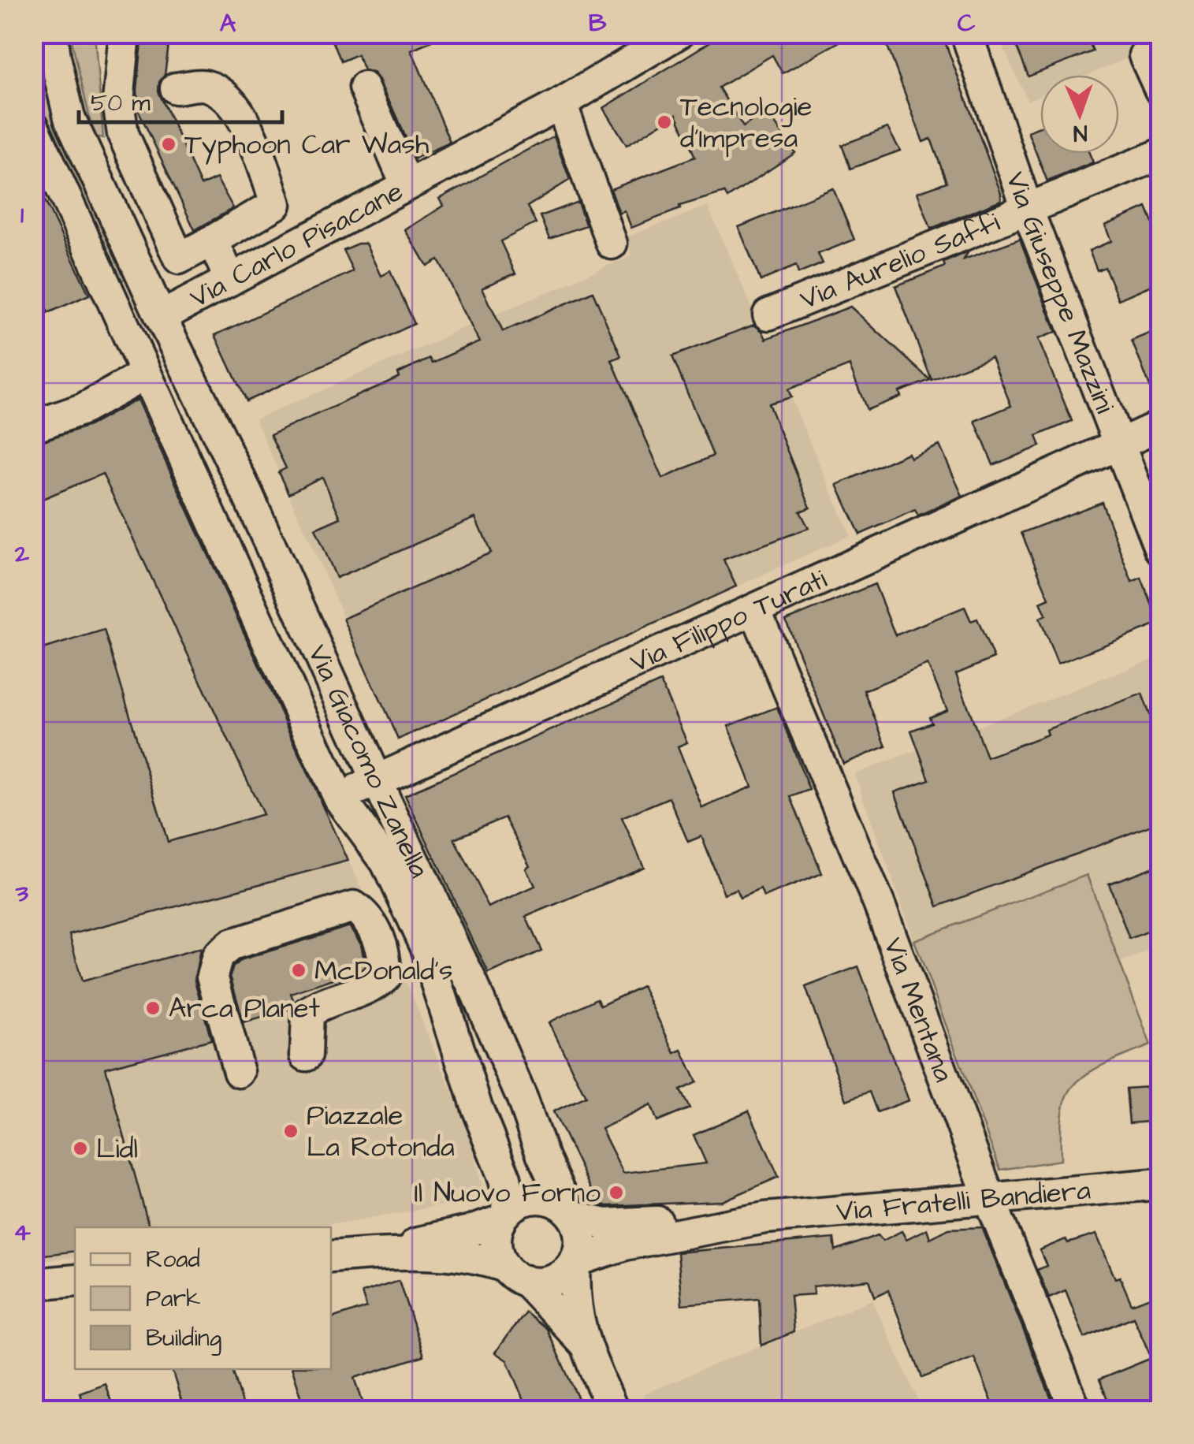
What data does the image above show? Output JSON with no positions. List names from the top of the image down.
{
  "streets": {
    "street": [
      "Via Carlo Pisacane",
      "Via Aurelio Saffi",
      "Via Giuseppe Mazzini",
      "Via Filippo Turati",
      "Via Giacomo Zanella",
      "Via Mentana",
      "Via Fratelli Bandiera"
    ]
  },
  "crossings": [
    ["Via Carlo Pisacane", "Via Giacomo Zanella"],
    ["Via Aurelio Saffi", "Via Giuseppe Mazzini"],
    ["Via Giuseppe Mazzini", "Via Filippo Turati"],
    ["Via Filippo Turati", "Via Giacomo Zanella"],
    ["Via Filippo Turati", "Via Mentana"],
    ["Via Giacomo Zanella", "Via Fratelli Bandiera"],
    ["Via Mentana", "Via Fratelli Bandiera"]
  ],
  "places": [
    "Tecnologie d'Impresa",
    "Typhoon Car Wash",
    "McDonald's",
    "Arca Planet",
    "Piazzale La Rotonda",
    "Lidl",
    "Il Nuovo Forno"
  ],
  "legend": ["Road", "Park", "Building"],
  "scale_bar": "50 m",
  "north": "bottom",
  "grid": {
    "columns": ["A", "B", "C"],
    "rows": [
      "1",
      "2",
      "3",
      "4"
    ]
  }
}
